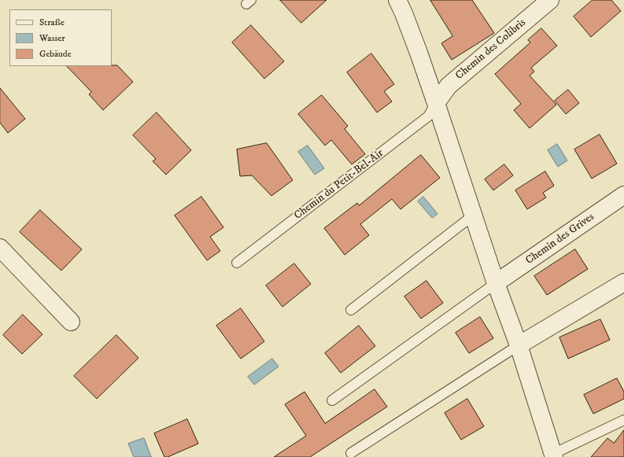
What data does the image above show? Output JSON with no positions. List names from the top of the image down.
{
  "streets": {
    "street": ["Chemin des Colibris", "Chemin des Grives"],
    "lane": ["Chemin du Petit-Bel-Air"]
  },
  "crossings": [
    ["Chemin des Colibris", "Chemin du Petit-Bel-Air"]
  ],
  "legend": ["Straße", "Wasser", "Gebäude"]
}
